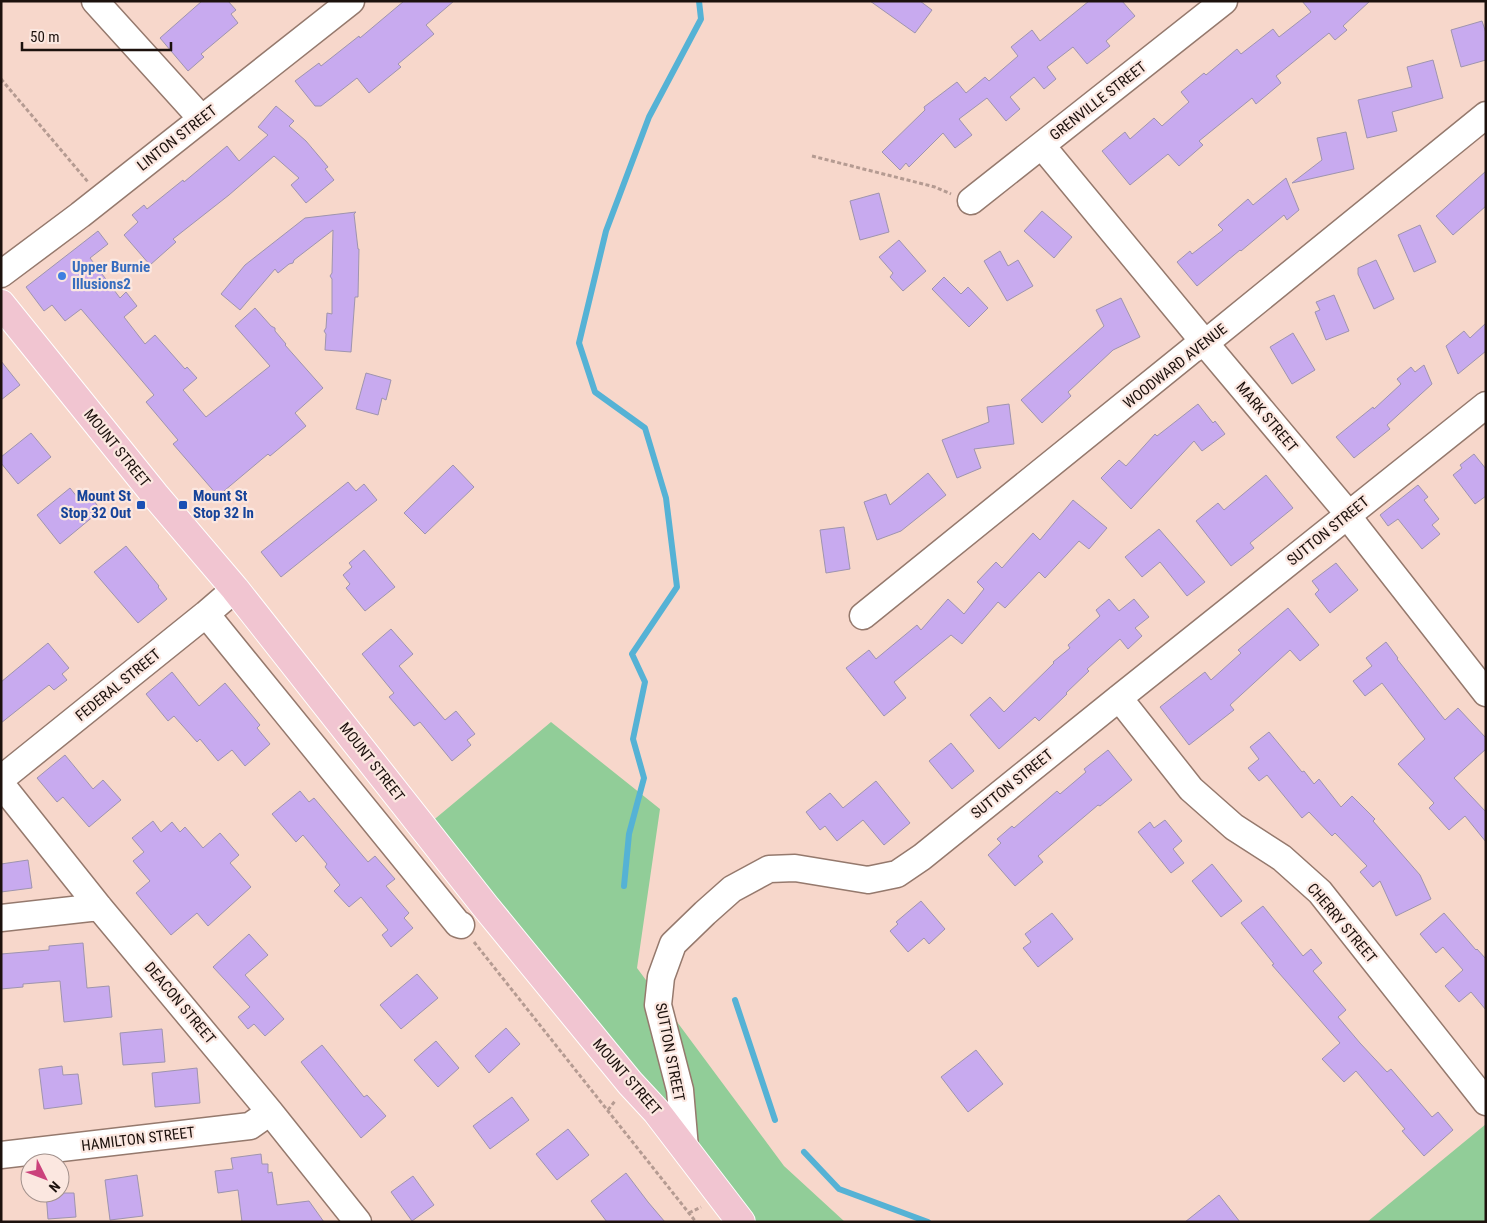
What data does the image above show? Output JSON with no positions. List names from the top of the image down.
{
  "streets": {
    "highway": ["MOUNT STREET"],
    "street": [
      "GRENVILLE STREET",
      "LINTON STREET",
      "WOODWARD AVENUE",
      "MARK STREET",
      "SUTTON STREET",
      "FEDERAL STREET",
      "CHERRY STREET",
      "DEACON STREET",
      "HAMILTON STREET"
    ]
  },
  "crossings": [
    ["GRENVILLE STREET", "MARK STREET"],
    ["WOODWARD AVENUE", "MARK STREET"],
    ["MARK STREET", "SUTTON STREET"],
    ["MOUNT STREET", "SUTTON STREET"],
    ["MOUNT STREET", "FEDERAL STREET"],
    ["SUTTON STREET", "CHERRY STREET"],
    ["DEACON STREET", "HAMILTON STREET"]
  ],
  "places": {
    "other": ["Upper Burnie Illusions2"],
    "transit": ["Mount St Stop 32 Out", "Mount St Stop 32 In"]
  },
  "scale_bar": "50 m",
  "north": "bottom right"
}
